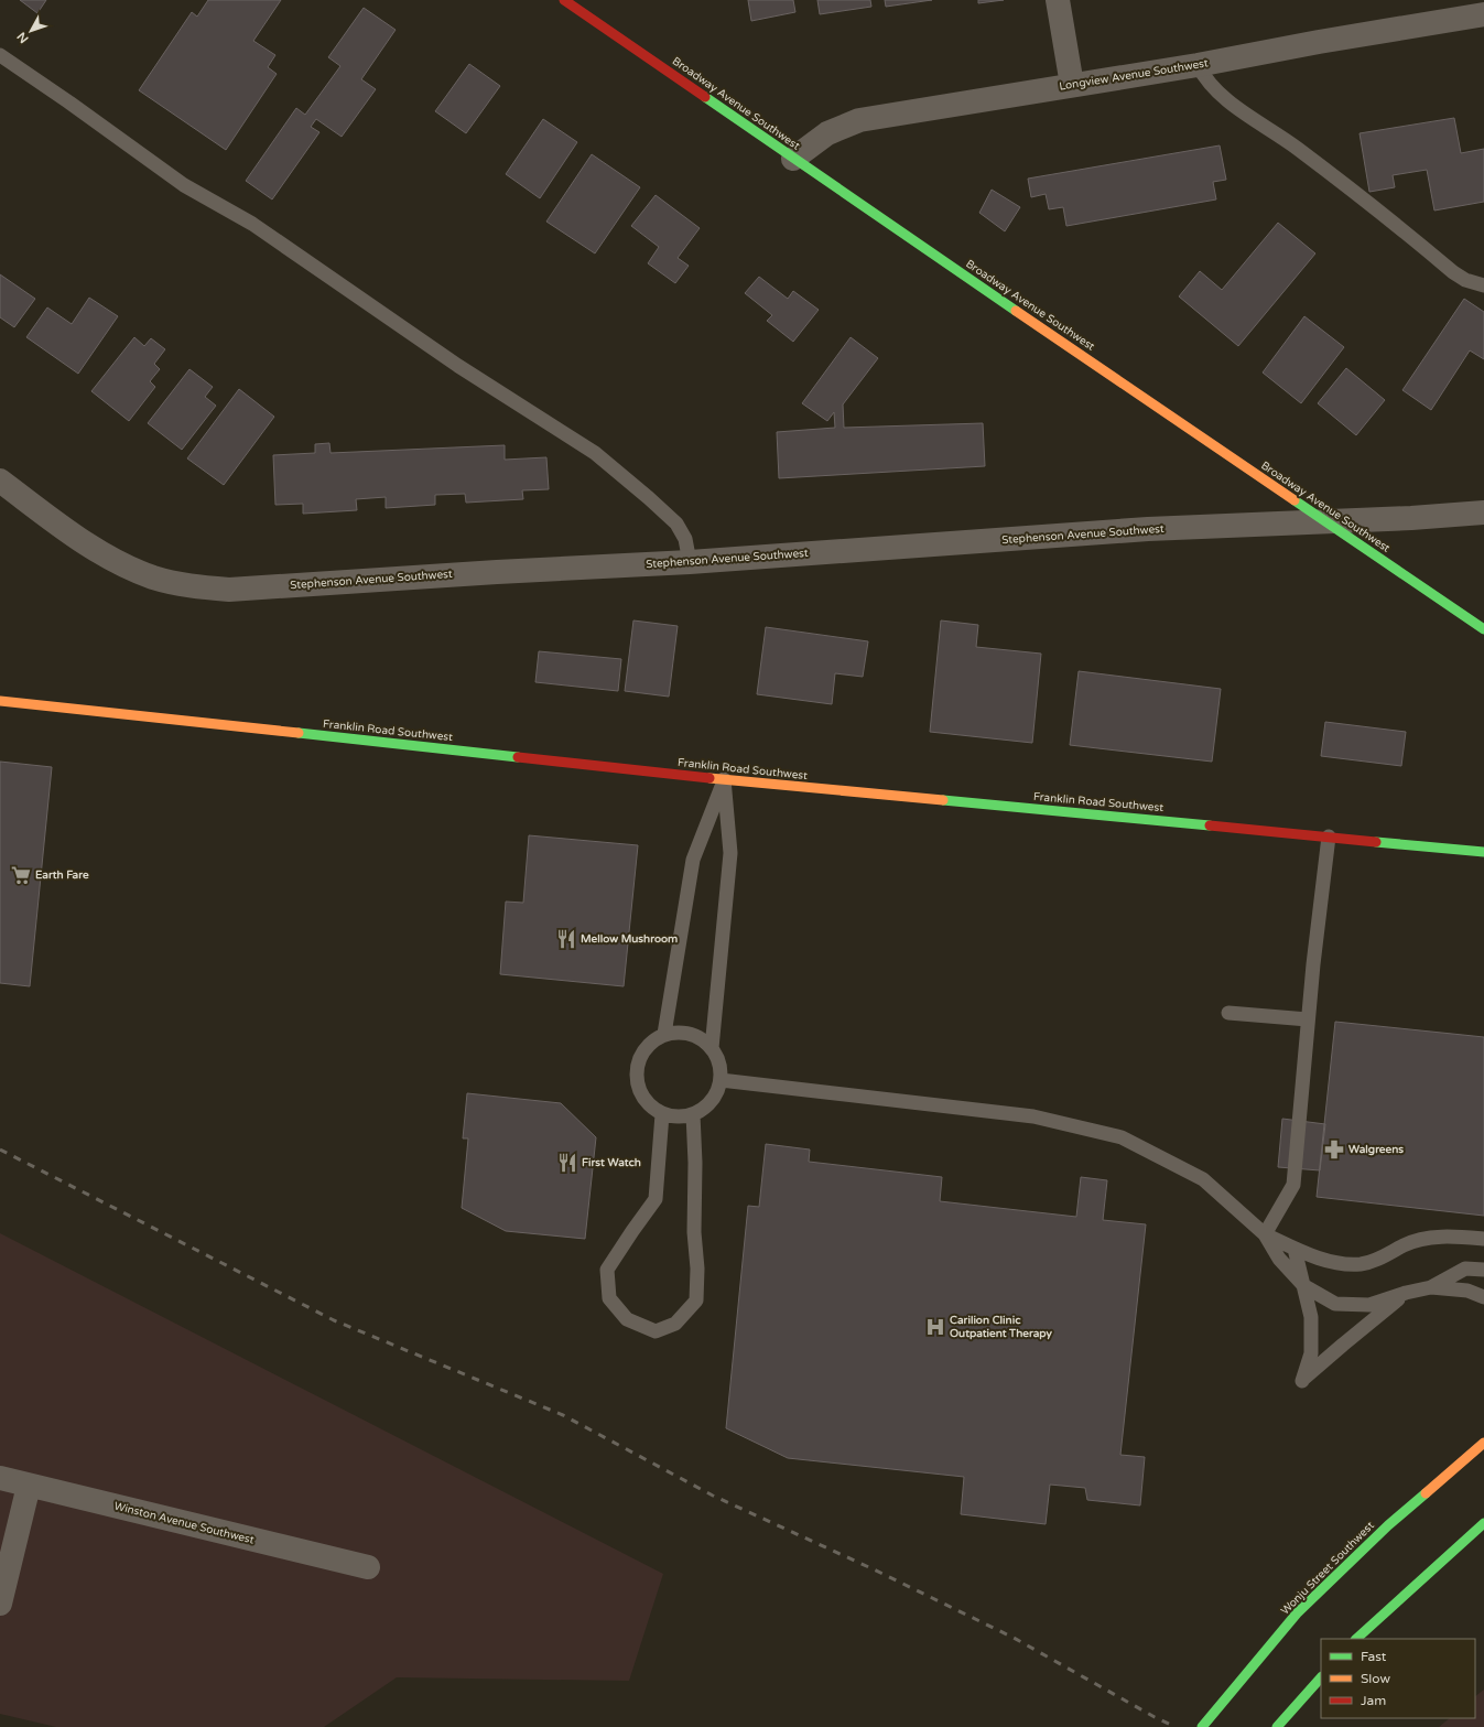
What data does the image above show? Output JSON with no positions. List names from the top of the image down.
{
  "streets": {
    "main road": ["Broadway Avenue Southwest", "Franklin Road Southwest", "Wonju Street Southwest"],
    "street": ["Longview Avenue Southwest", "Stephenson Avenue Southwest", "Winston Avenue Southwest"]
  },
  "crossings": [
    ["Longview Avenue Southwest", "Broadway Avenue Southwest"],
    ["Broadway Avenue Southwest", "Stephenson Avenue Southwest"]
  ],
  "places": {
    "supermarket": ["Earth Fare"],
    "restaurant": ["Mellow Mushroom", "First Watch"],
    "pharmacy": ["Walgreens"],
    "hospital": ["Carilion Clinic Outpatient Therapy"]
  },
  "legend": ["Fast", "Slow", "Jam"],
  "north": "bottom left"
}
